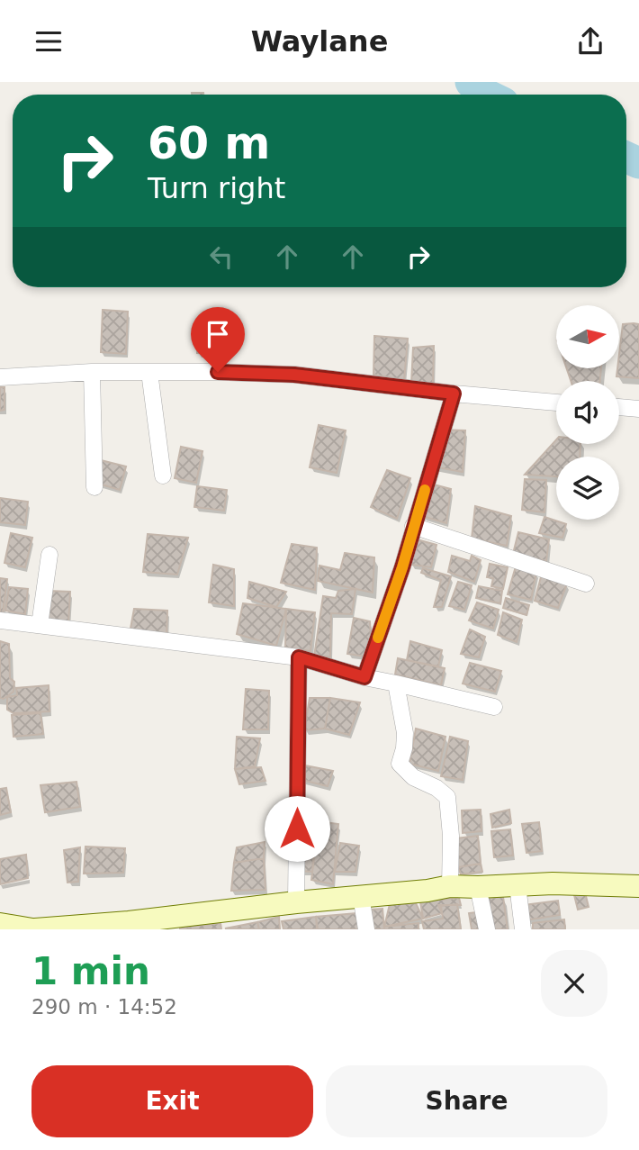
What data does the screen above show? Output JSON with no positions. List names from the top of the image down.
{
  "north": "right",
  "page": {
    "header": "Waylane",
    "turn": ["60 m", "Turn right"],
    "heading": ["1 min", "290 m · 14:52"],
    "buttons": ["Exit", "Share"]
  }
}
